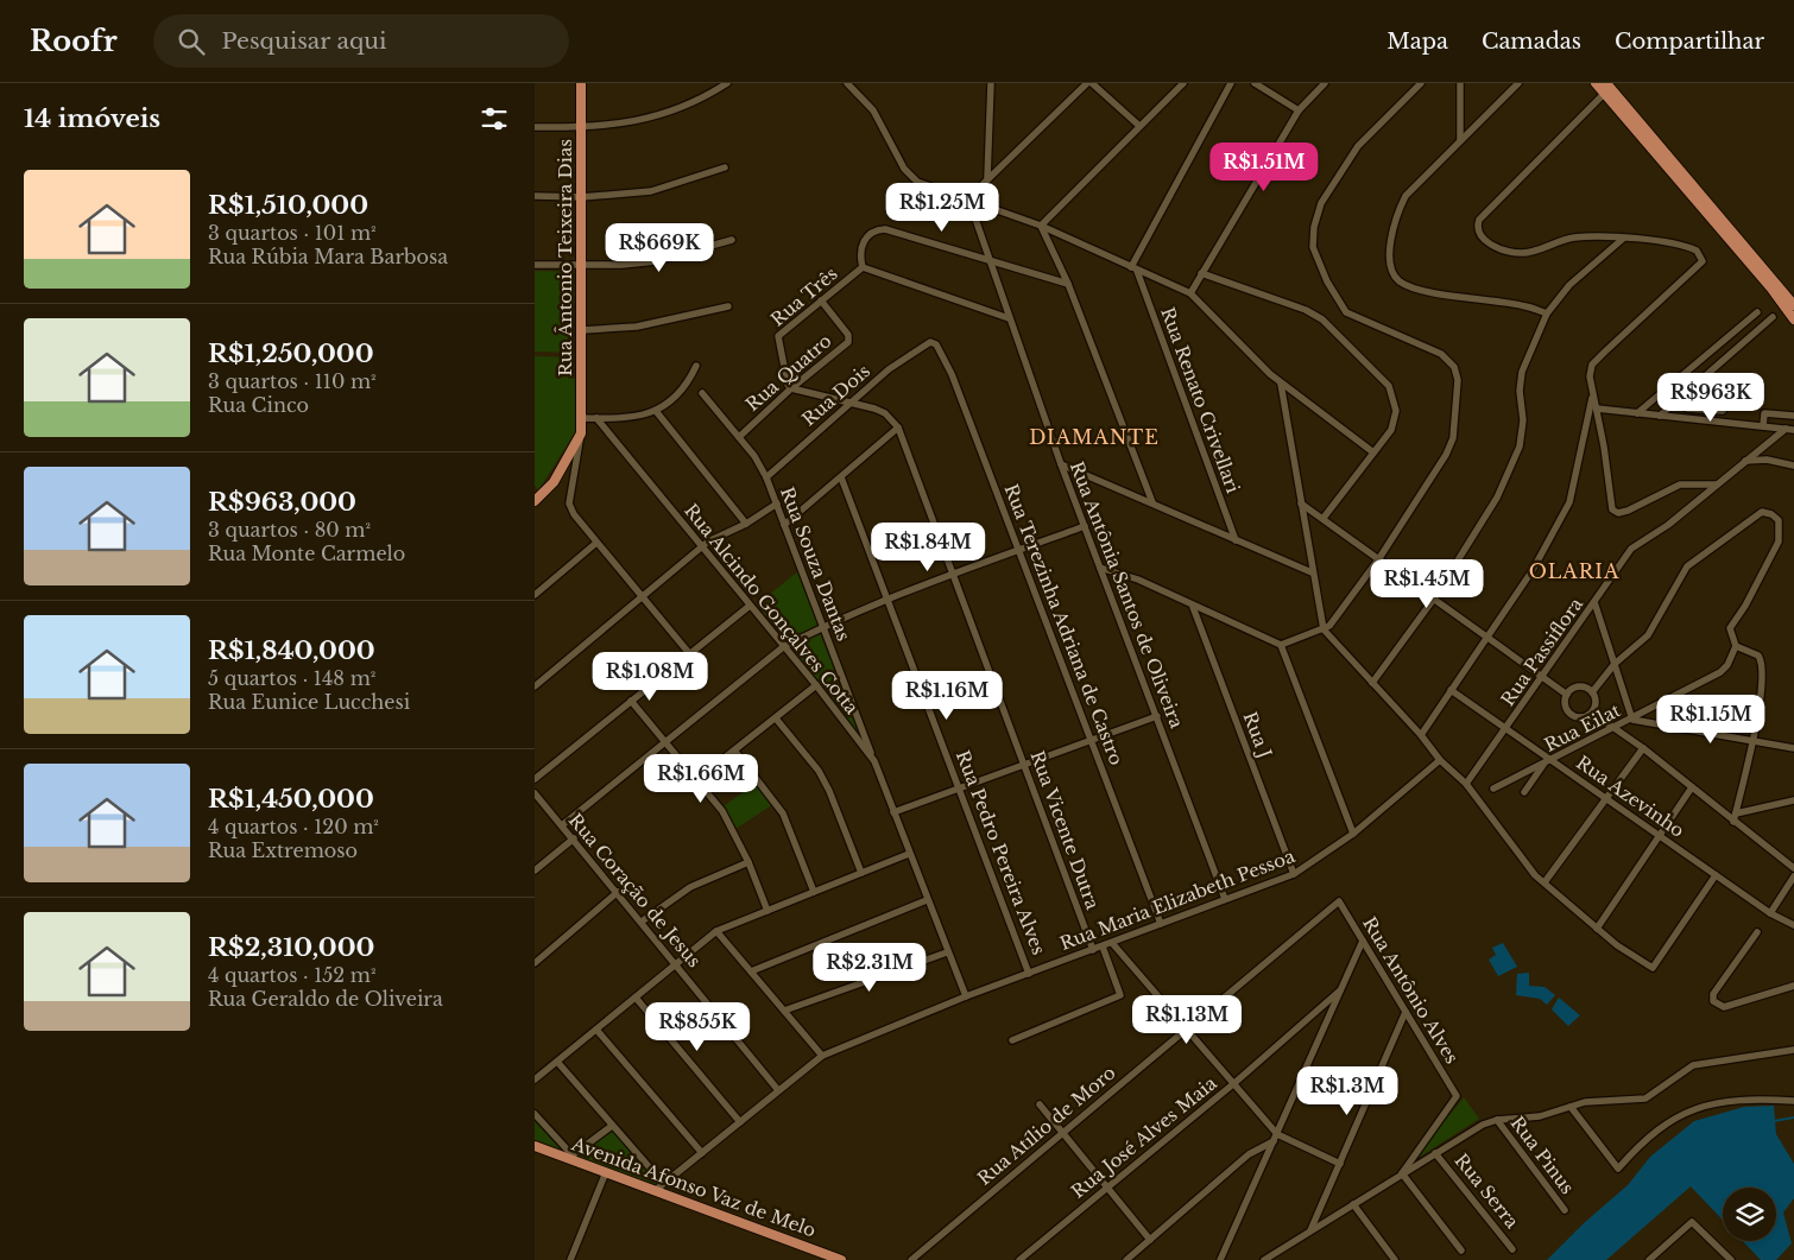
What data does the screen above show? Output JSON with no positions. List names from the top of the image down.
{
  "streets": {
    "main road": ["Rua Ântonio Teixeira Dias", "Avenida Afonso Vaz de Melo"],
    "street": [
      "Rua Três",
      "Rua Quatro",
      "Rua Dois",
      "Rua Renato Crivellari",
      "Rua Souza Dantas",
      "Rua Antônia Santos de Oliveira",
      "Rua Alcindo Gonçalves Cotta",
      "Rua Terezinha Adriana de Castro",
      "Rua Passiflora",
      "Rua Eilat",
      "Rua J",
      "Rua Azevinho",
      "Rua Vicente Dutra",
      "Rua Pedro Pereira Alves",
      "Rua Coração de Jesus",
      "Rua Maria Elizabeth Pessoa",
      "Rua Antônio Alves",
      "Rua Atílio de Moro",
      "Rua José Alves Maia",
      "Rua Pinus",
      "Rua Serra"
    ]
  },
  "crossings": [
    ["Rua Três", "Rua Quatro"],
    ["Rua Três", "Rua Antônia Santos de Oliveira"],
    ["Rua Quatro", "Rua Souza Dantas"],
    ["Rua Dois", "Rua Souza Dantas"],
    ["Rua Dois", "Rua Terezinha Adriana de Castro"],
    ["Rua Souza Dantas", "Rua Alcindo Gonçalves Cotta"],
    ["Rua Antônia Santos de Oliveira", "Rua Maria Elizabeth Pessoa"],
    ["Rua Alcindo Gonçalves Cotta", "Rua Maria Elizabeth Pessoa"],
    ["Rua Terezinha Adriana de Castro", "Rua Maria Elizabeth Pessoa"],
    ["Rua Passiflora", "Rua Azevinho"],
    ["Rua Eilat", "Rua Azevinho"],
    ["Rua J", "Rua Maria Elizabeth Pessoa"],
    ["Rua Vicente Dutra", "Rua Maria Elizabeth Pessoa"],
    ["Rua Pedro Pereira Alves", "Rua Maria Elizabeth Pessoa"],
    ["Rua Coração de Jesus", "Rua Maria Elizabeth Pessoa"],
    ["Rua Maria Elizabeth Pessoa", "Avenida Afonso Vaz de Melo"],
    ["Rua Antônio Alves", "Rua Atílio de Moro"]
  ],
  "districts": ["DIAMANTE", "OLARIA"],
  "page": {
    "header": "Roofr",
    "search": "Pesquisar aqui",
    "nav": ["Mapa", "Camadas", "Compartilhar"],
    "heading": "14 imóveis",
    "price": [
      "R$1.51M",
      "R$1.25M",
      "R$669K",
      "R$963K",
      "R$1.84M",
      "R$1.45M",
      "R$1.08M",
      "R$1.16M",
      "R$1.15M",
      "R$1.66M",
      "R$2.31M",
      "R$1.13M",
      "R$855K",
      "R$1.3M"
    ],
    "list": [
      {
        "name": "R$1,510,000",
        "note": "3 quartos · 101 m² · Rua Rúbia Mara Barbosa"
      },
      {
        "name": "R$1,250,000",
        "note": "3 quartos · 110 m² · Rua Cinco"
      },
      {
        "name": "R$963,000",
        "note": "3 quartos · 80 m² · Rua Monte Carmelo"
      },
      {
        "name": "R$1,840,000",
        "note": "5 quartos · 148 m² · Rua Eunice Lucchesi"
      },
      {
        "name": "R$1,450,000",
        "note": "4 quartos · 120 m² · Rua Extremoso"
      },
      {
        "name": "R$2,310,000",
        "note": "4 quartos · 152 m² · Rua Geraldo de Oliveira"
      }
    ]
  }
}
